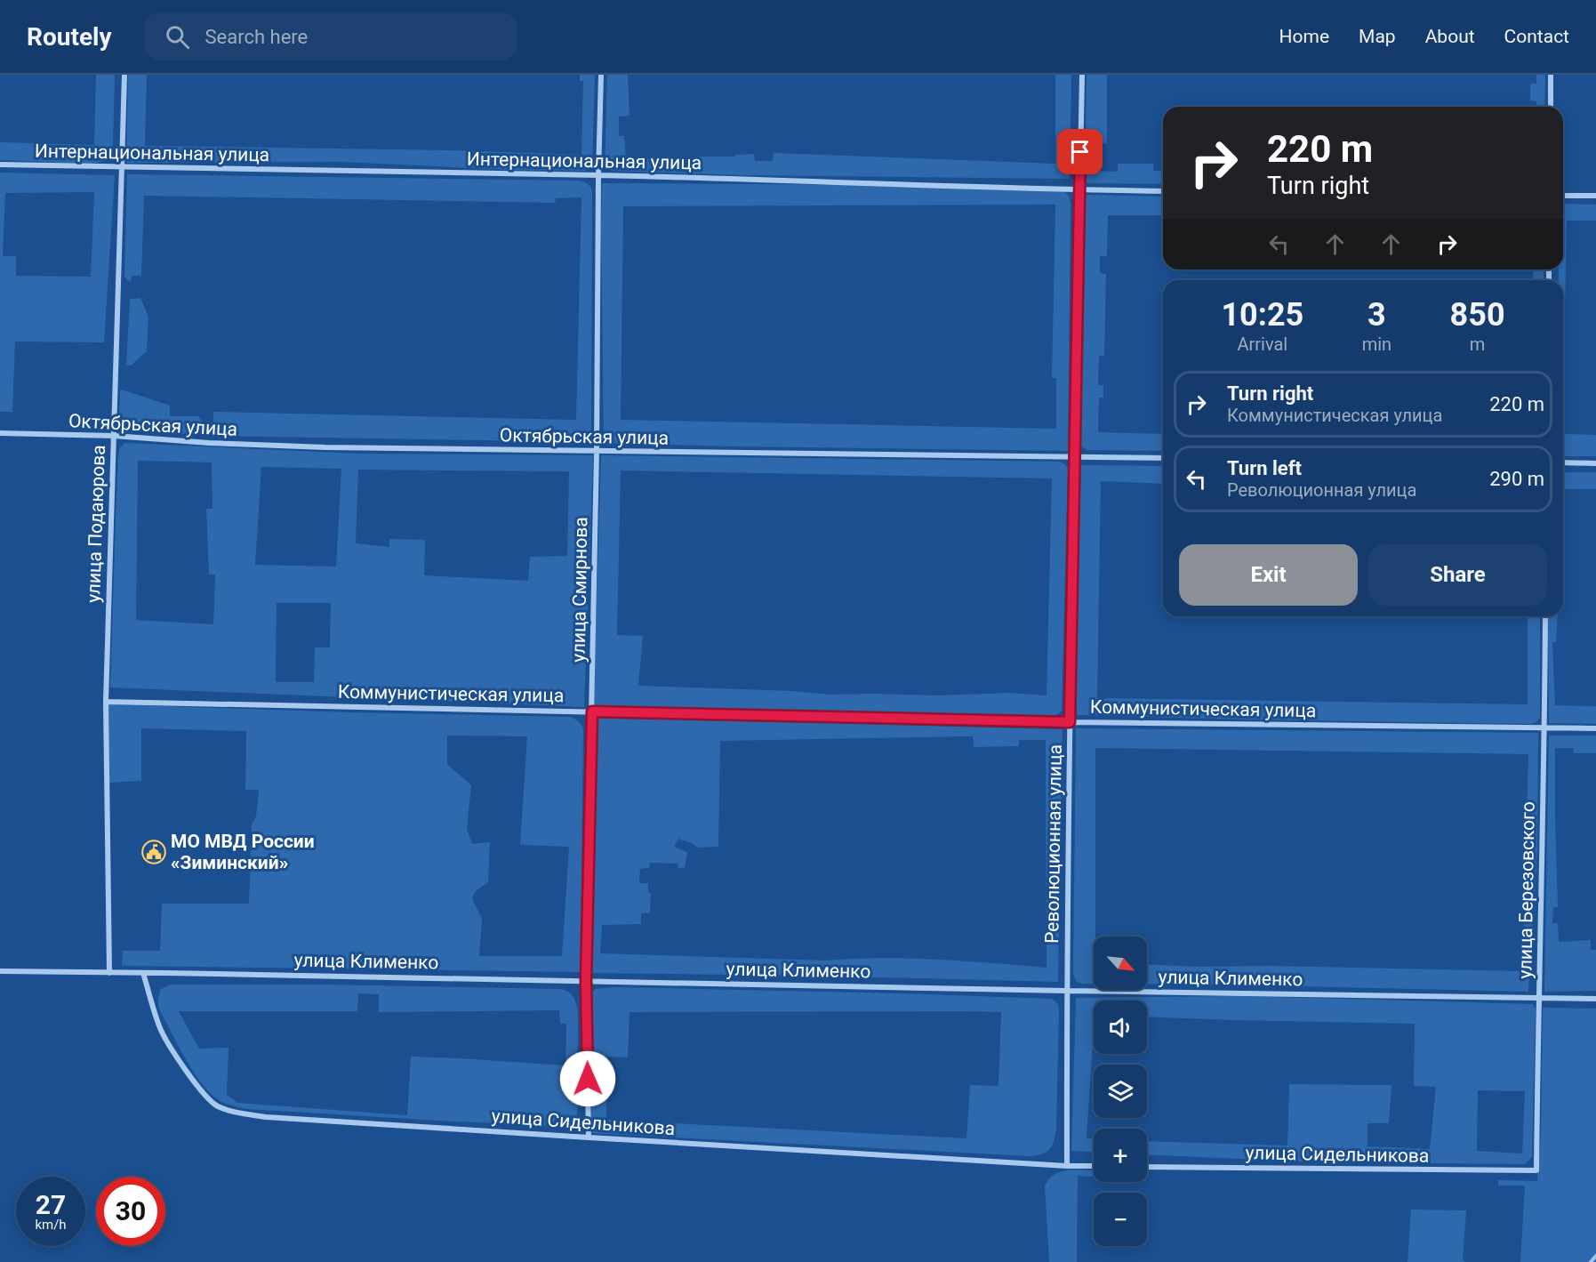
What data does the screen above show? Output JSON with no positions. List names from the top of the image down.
{
  "streets": {
    "street": [
      "Интернациональная улица",
      "Октябрьская улица",
      "улица Подаюрова",
      "улица Смирнова",
      "Коммунистическая улица",
      "Революционная улица",
      "улица Березовского",
      "улица Клименко",
      "улица Сидельникова"
    ]
  },
  "crossings": [
    ["Интернациональная улица", "улица Подаюрова"],
    ["Интернациональная улица", "улица Смирнова"],
    ["Интернациональная улица", "Революционная улица"],
    ["Октябрьская улица", "улица Подаюрова"],
    ["Октябрьская улица", "улица Смирнова"],
    ["Октябрьская улица", "Революционная улица"],
    ["улица Подаюрова", "Коммунистическая улица"],
    ["улица Подаюрова", "улица Клименко"],
    ["улица Смирнова", "Коммунистическая улица"],
    ["улица Смирнова", "улица Клименко"],
    ["улица Смирнова", "улица Сидельникова"],
    ["Коммунистическая улица", "Революционная улица"],
    ["Коммунистическая улица", "улица Березовского"],
    ["Революционная улица", "улица Клименко"],
    ["Революционная улица", "улица Сидельникова"],
    ["улица Березовского", "улица Клименко"],
    ["улица Березовского", "улица Сидельникова"],
    ["улица Клименко", "улица Сидельникова"]
  ],
  "places": {
    "public building": ["МО МВД России «Зиминский»"]
  },
  "north": "bottom right",
  "page": {
    "header": "Routely",
    "search": "Search here",
    "nav": [
      "Home",
      "Map",
      "About",
      "Contact"
    ],
    "turn": ["220 m", "Turn right"],
    "eta": [
      "10:25",
      "Arrival",
      "3",
      "min",
      "850",
      "m"
    ],
    "list": [
      {
        "name": "Turn right",
        "note": "Коммунистическая улица",
        "value": "220 m"
      },
      {
        "name": "Turn left",
        "note": "Революционная улица",
        "value": "290 m"
      }
    ],
    "buttons": ["Exit", "Share"],
    "map_buttons": ["+", "−"],
    "speed": "27 km/h",
    "limit": "30"
  }
}
